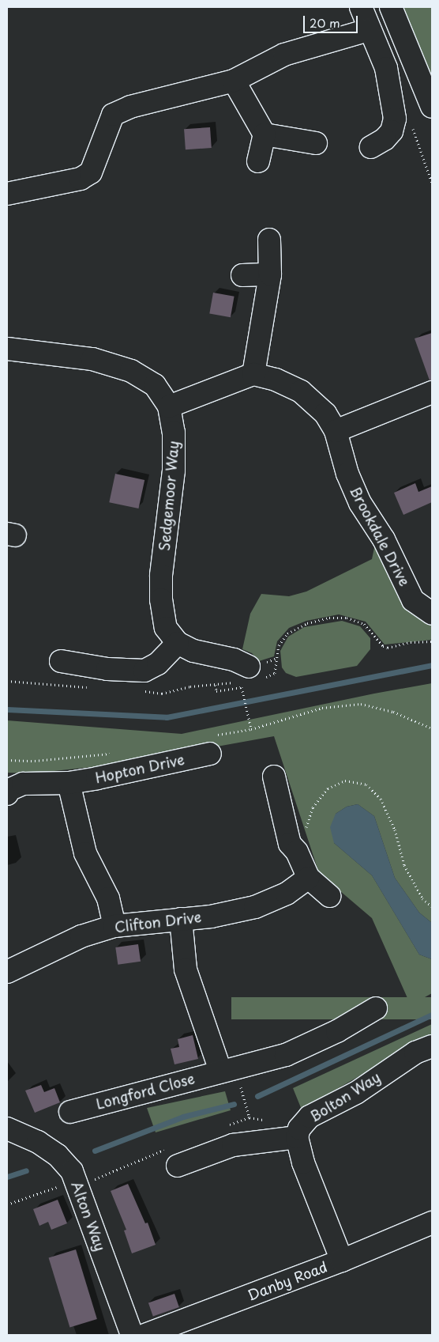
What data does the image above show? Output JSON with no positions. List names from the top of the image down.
{
  "streets": {
    "street": [
      "Sedgemoor Way",
      "Brookdale Drive",
      "Hopton Drive",
      "Clifton Drive",
      "Longford Close",
      "Bolton Way",
      "Alton Way",
      "Danby Road"
    ]
  },
  "scale_bar": "20 m"
}
